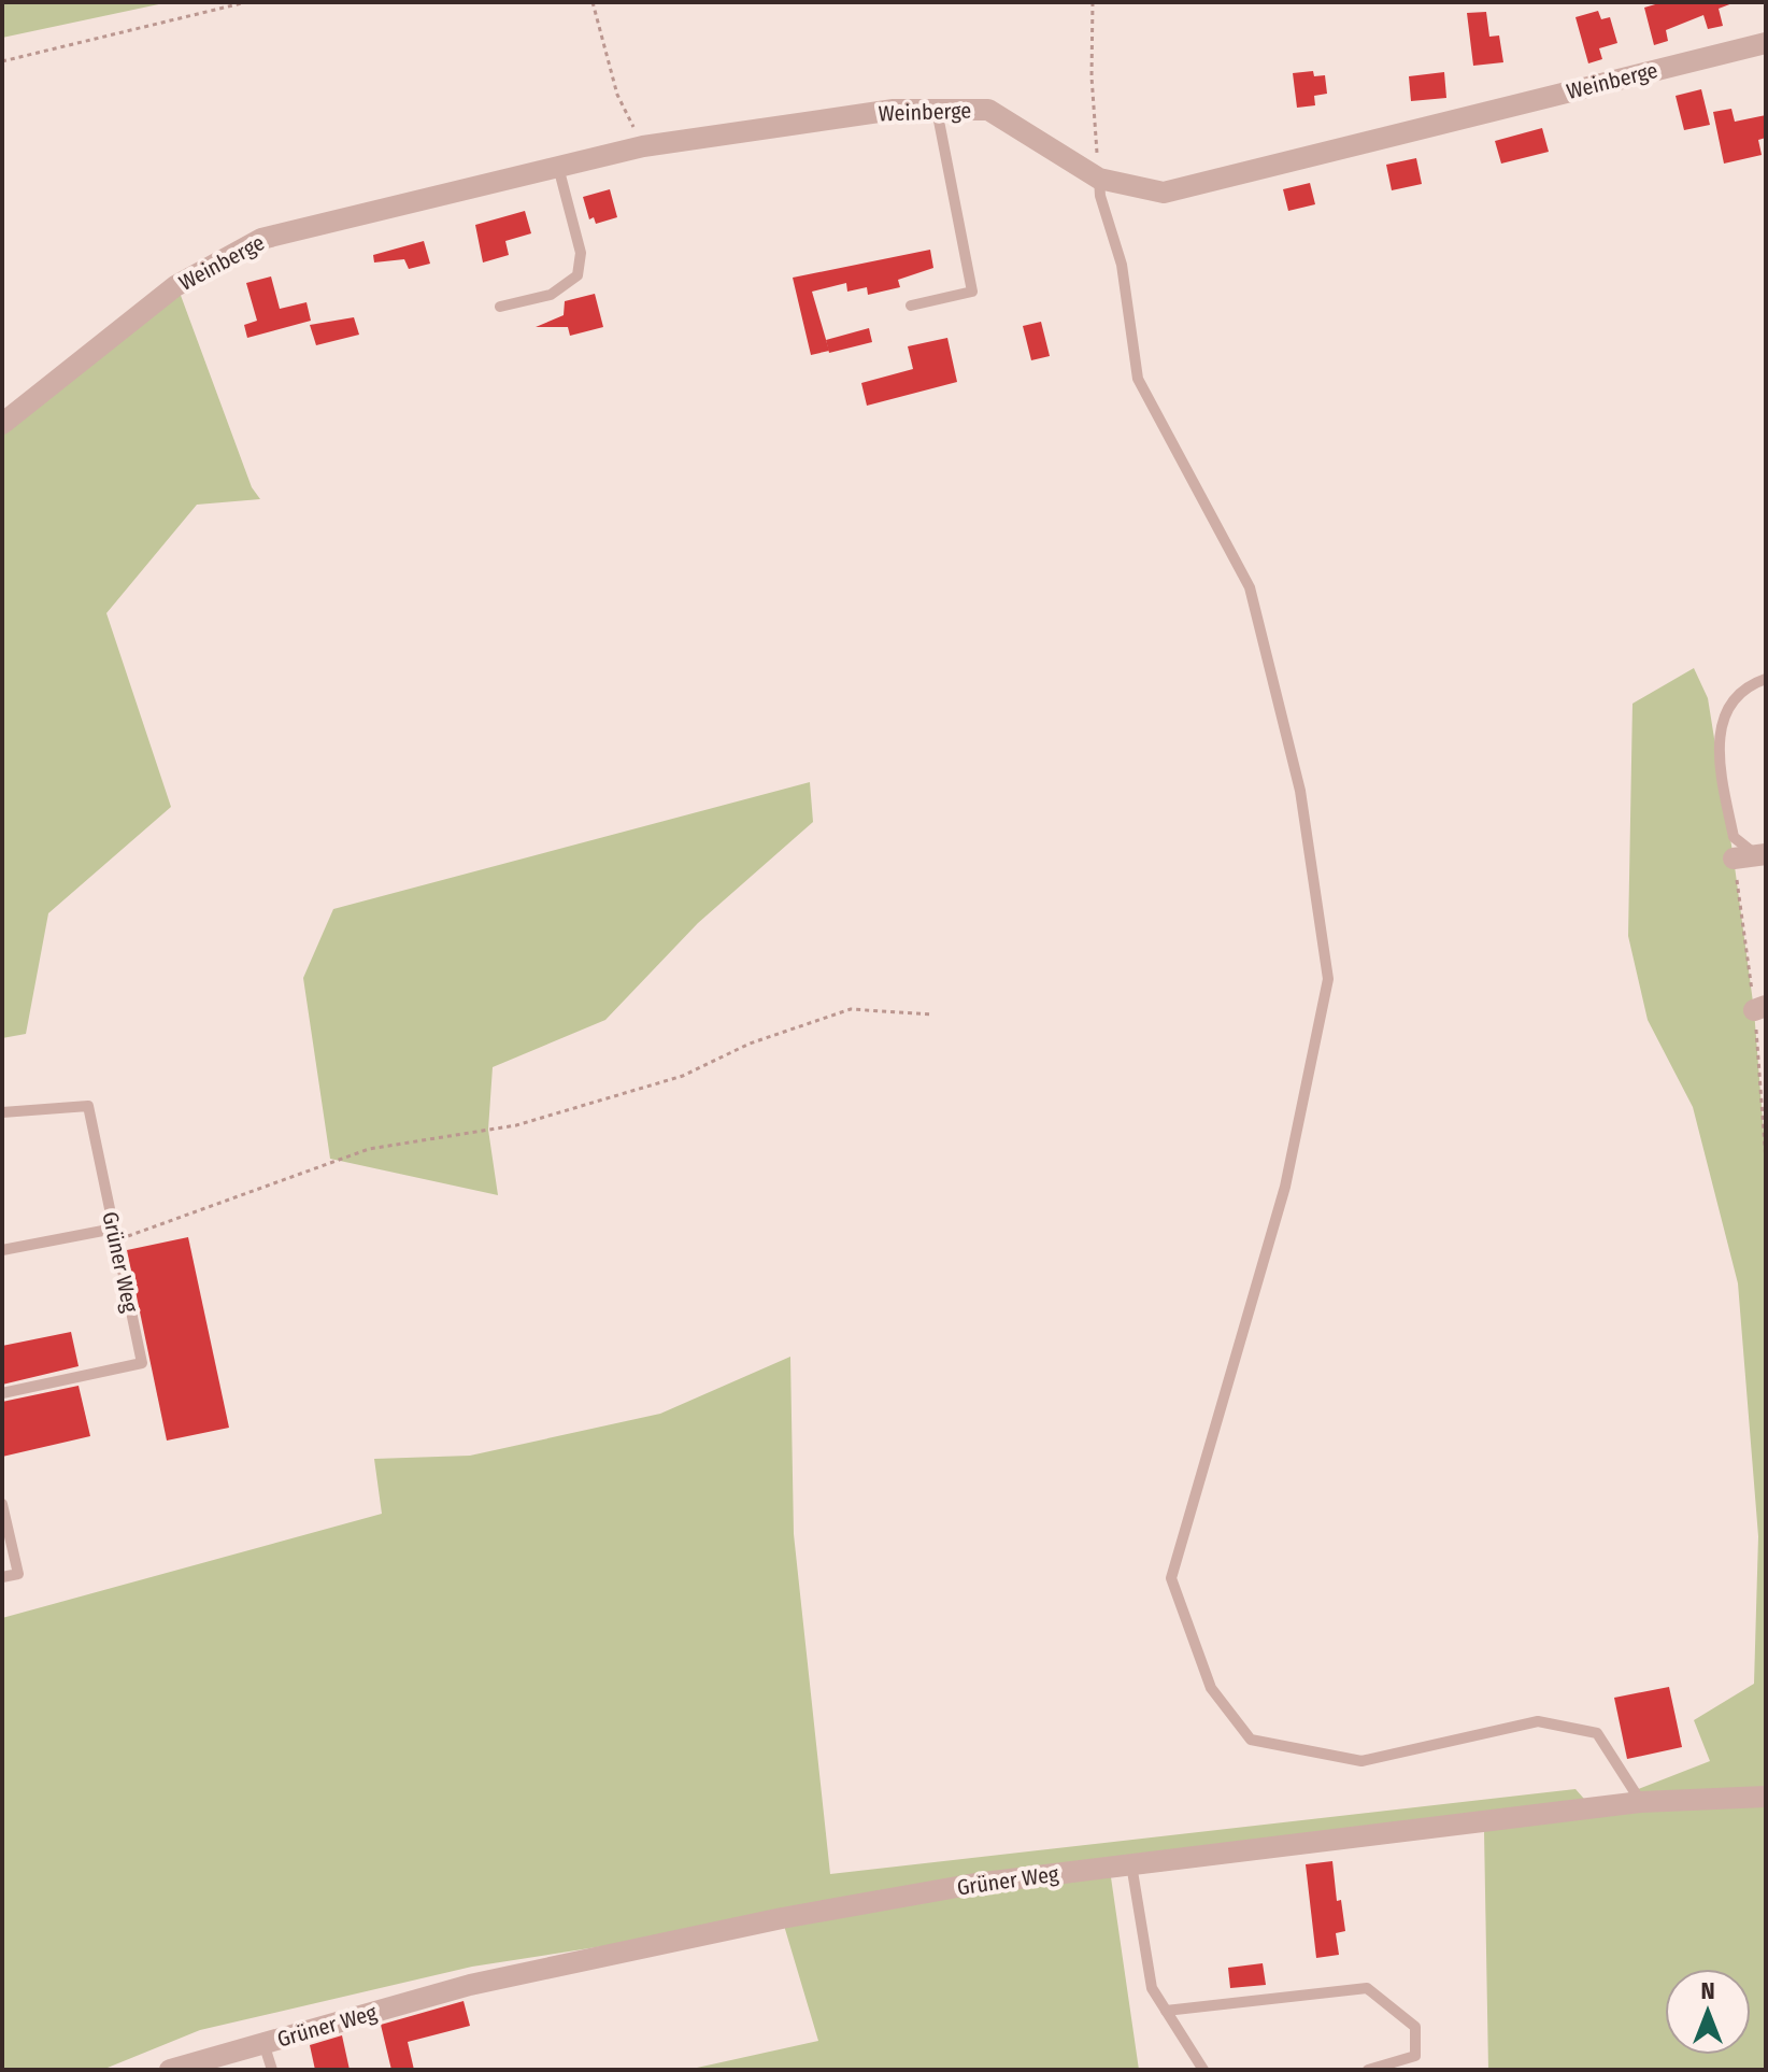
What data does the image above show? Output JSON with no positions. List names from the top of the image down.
{
  "streets": {
    "street": ["Weinberge", "Grüner Weg"]
  },
  "north": "top"
}
